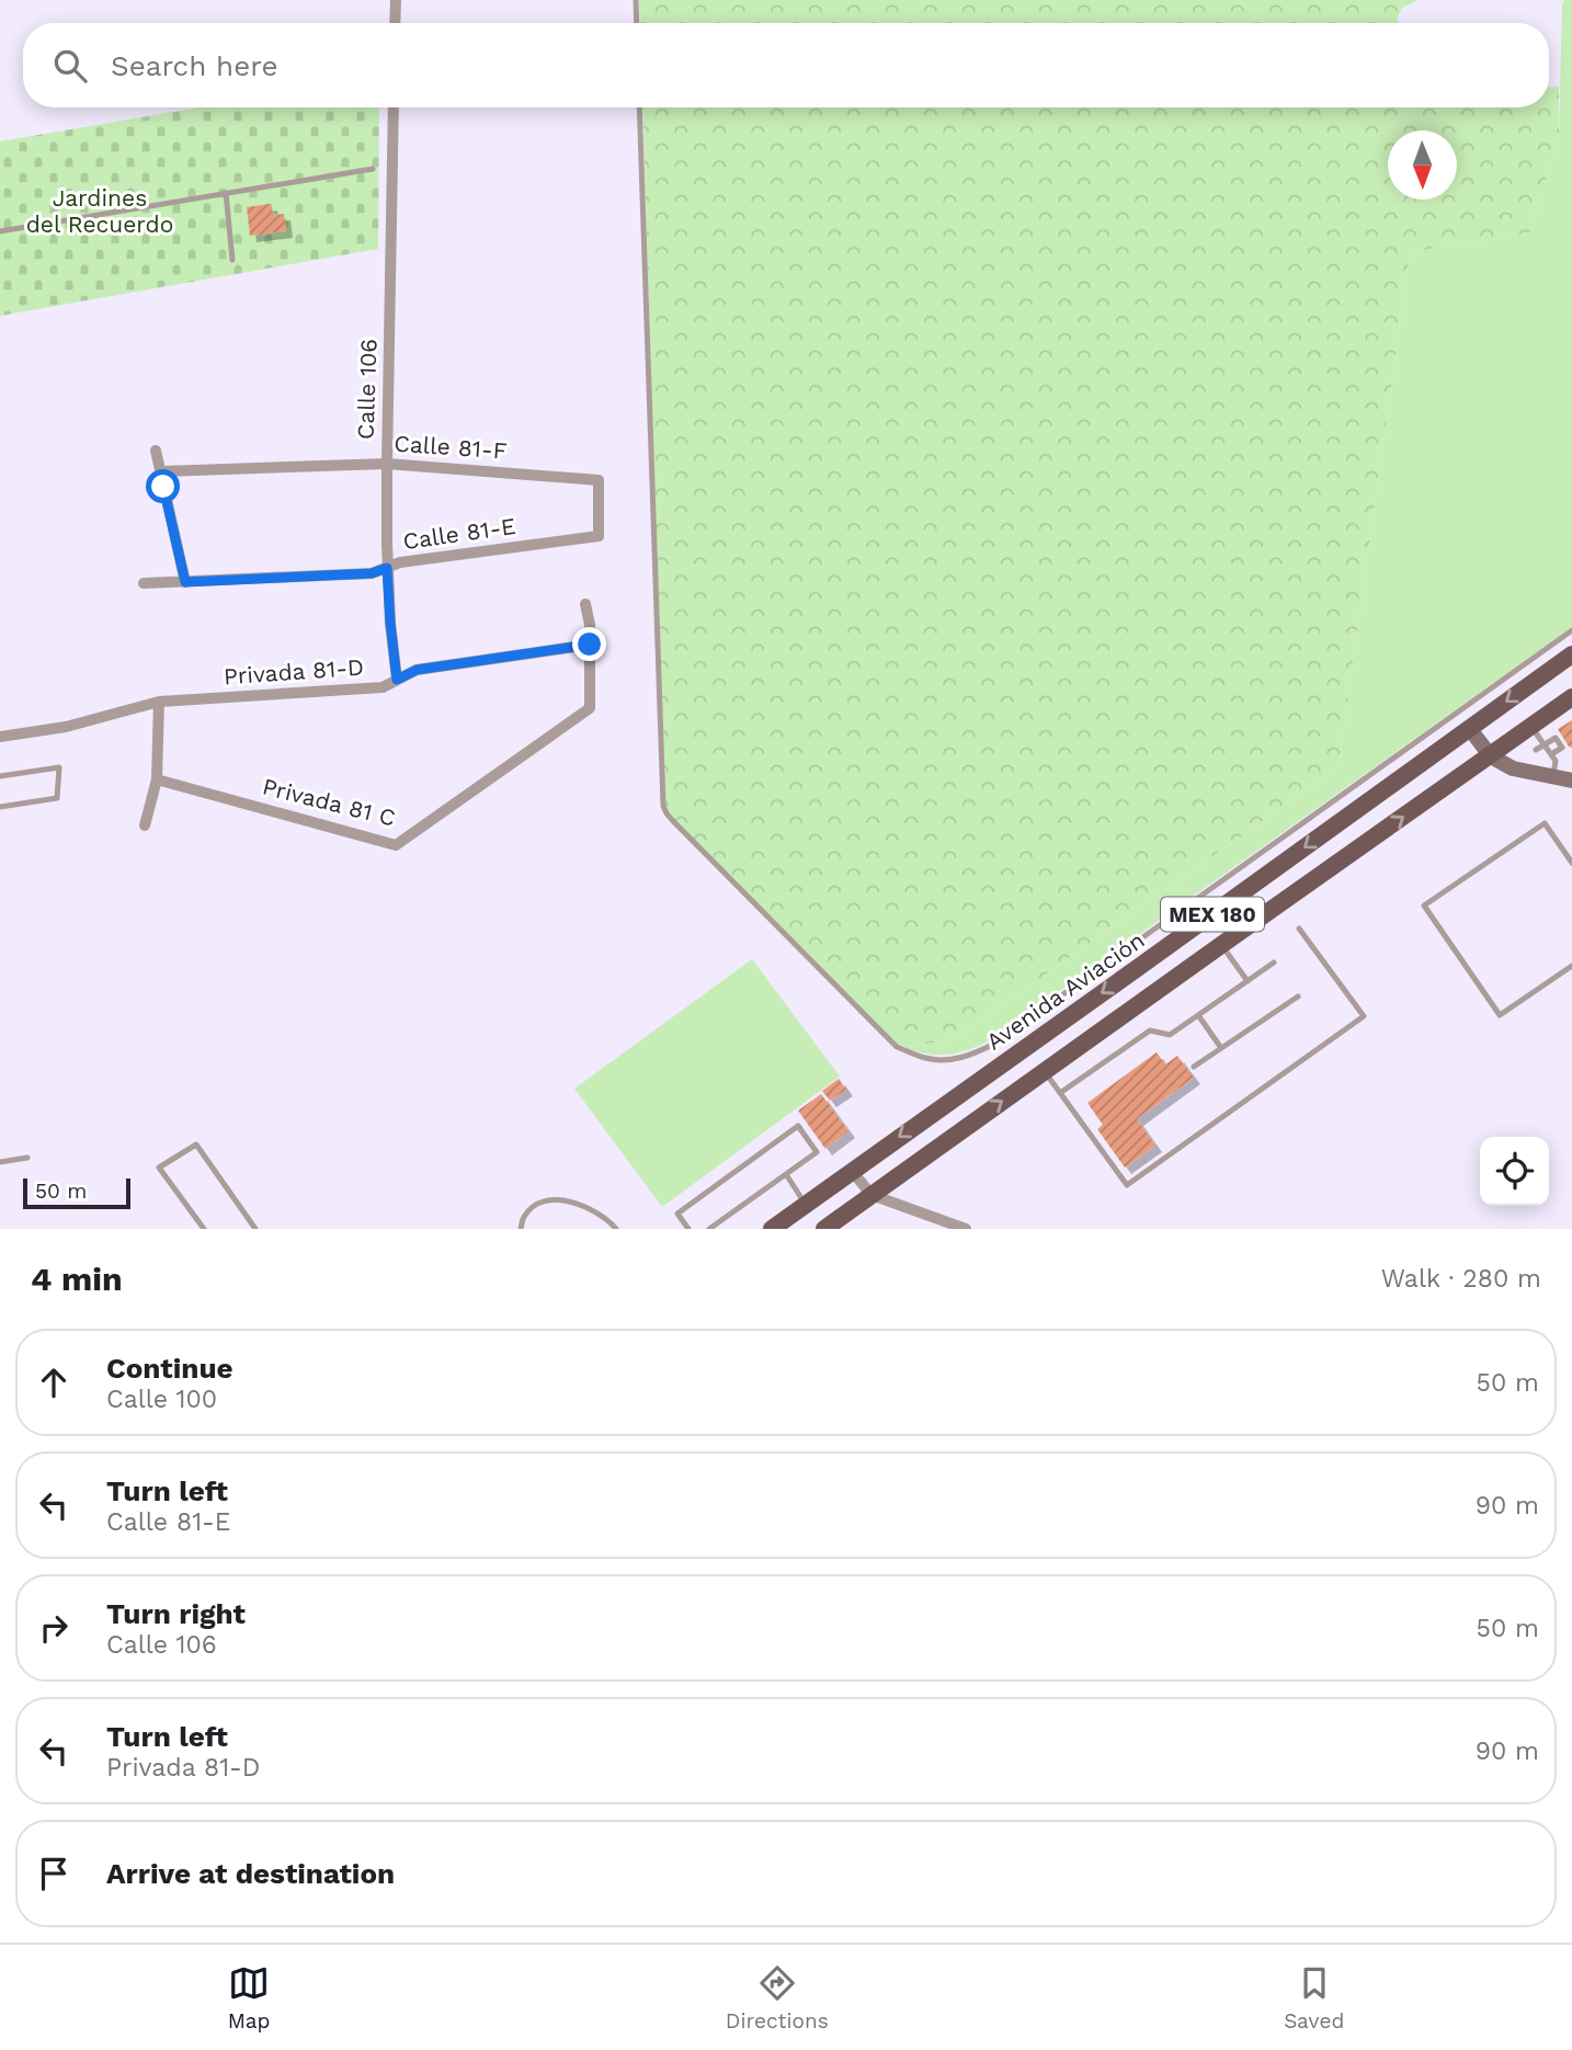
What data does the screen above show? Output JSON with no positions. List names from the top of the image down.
{
  "streets": {
    "main road": ["MEX 180", "Avenida Aviación"],
    "street": [
      "Calle 106",
      "Calle 81-F",
      "Calle 81-E",
      "Privada 81-D",
      "Privada 81 C"
    ]
  },
  "crossings": [
    ["Calle 106", "Calle 81-F"],
    ["Calle 106", "Calle 81-E"],
    ["Calle 106", "Privada 81-D"],
    ["Calle 81-F", "Calle 81-E"],
    ["Privada 81-D", "Privada 81 C"]
  ],
  "parks": ["Jardines del Recuerdo"],
  "scale_bar": "50 m",
  "north": "bottom",
  "page": {
    "search": "Search here",
    "scale": "50 m",
    "heading": ["4 min", "Walk · 280 m"],
    "list": [
      ["Continue", "Calle 100", "50 m"],
      ["Turn left", "Calle 81-E", "90 m"],
      ["Turn right", "Calle 106", "50 m"],
      ["Turn left", "Privada 81-D", "90 m"],
      "Arrive at destination"
    ],
    "nav": ["Map", "Directions", "Saved"]
  }
}
